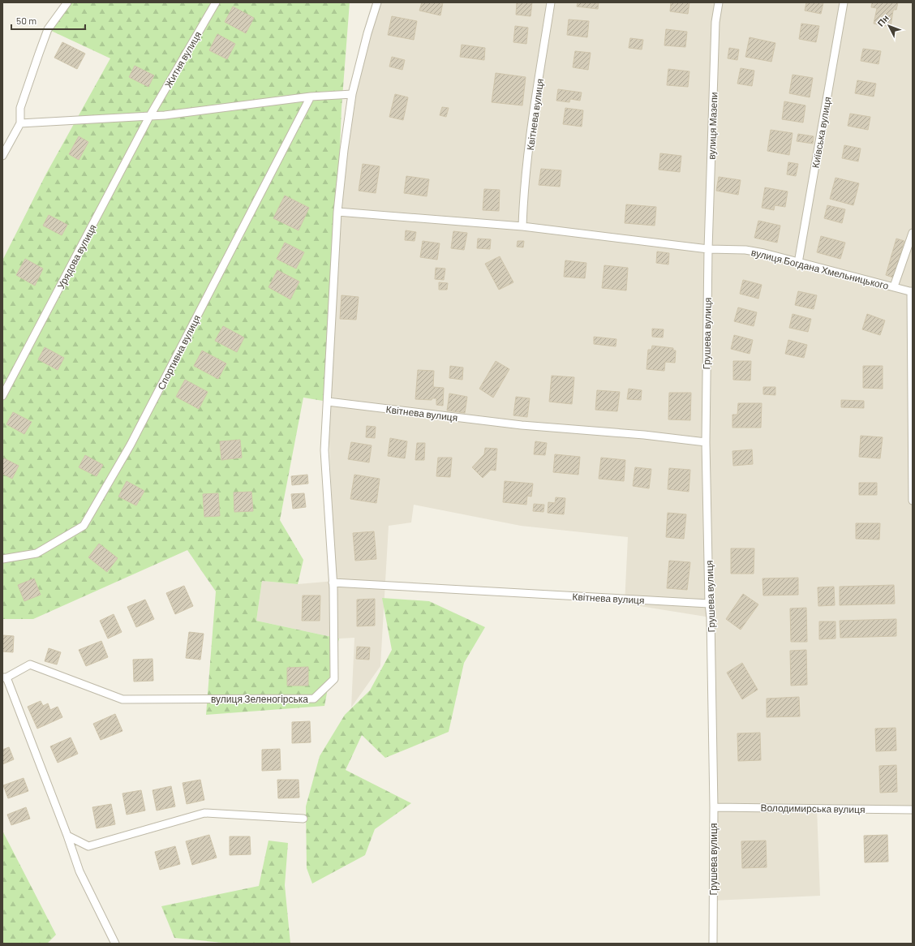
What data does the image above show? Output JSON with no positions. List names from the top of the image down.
{
  "streets": {
    "street": [
      "Житня вулиця",
      "Квітнева вулиця",
      "вулиця Мазепи",
      "Київська вулиця",
      "Урядова вулиця",
      "вулиця Богдана Хмельницького",
      "Грушева вулиця",
      "Спортивна вулиця",
      "вулиця Зеленогірська",
      "Володимирська вулиця"
    ]
  },
  "crossings": [
    ["Житня вулиця", "Урядова вулиця"],
    ["Квітнева вулиця", "Грушева вулиця"],
    ["Квітнева вулиця", "вулиця Зеленогірська"],
    ["вулиця Мазепи", "вулиця Богдана Хмельницького"],
    ["вулиця Мазепи", "Грушева вулиця"],
    ["Київська вулиця", "вулиця Богдана Хмельницького"],
    ["вулиця Богдана Хмельницького", "Грушева вулиця"],
    ["Грушева вулиця", "Володимирська вулиця"]
  ],
  "scale_bar": "50 m",
  "north": "top left"
}
